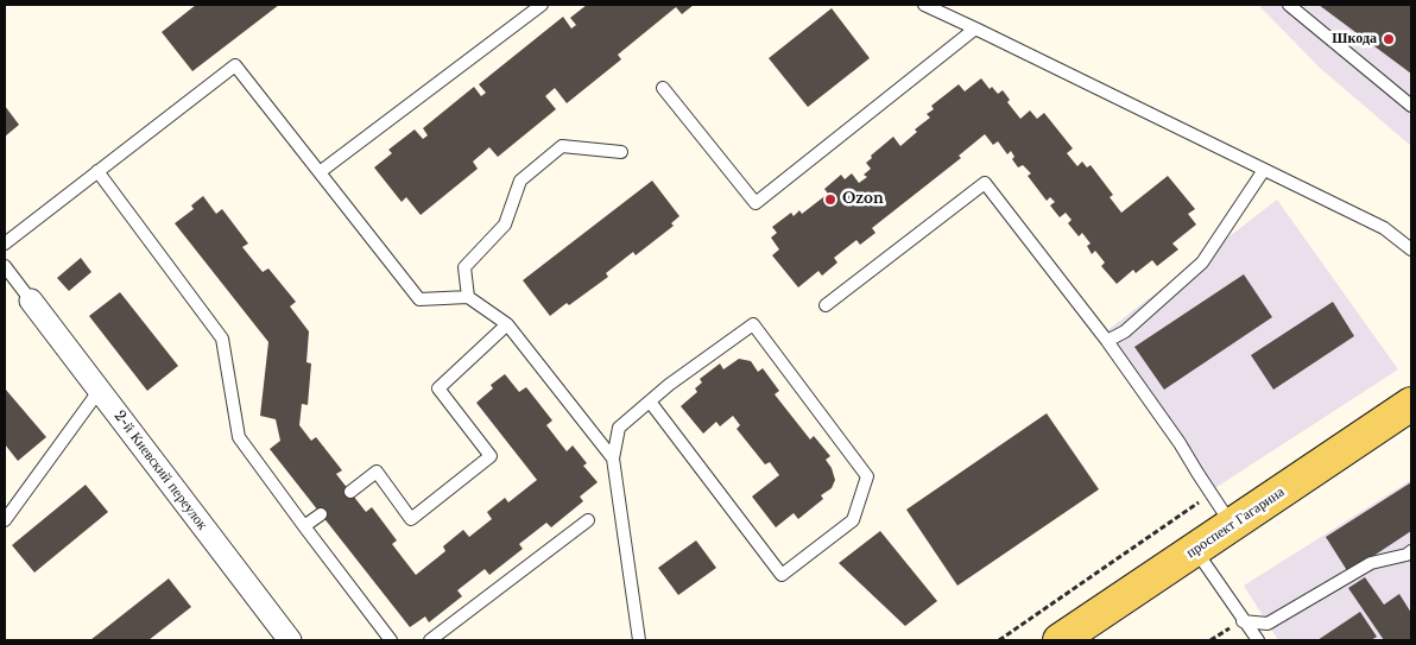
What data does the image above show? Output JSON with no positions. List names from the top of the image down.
{
  "streets": {
    "main road": ["проспект Гагарина"],
    "street": ["2-й Киевский переулок"]
  },
  "places": ["Шкода", "Ozon"]
}
